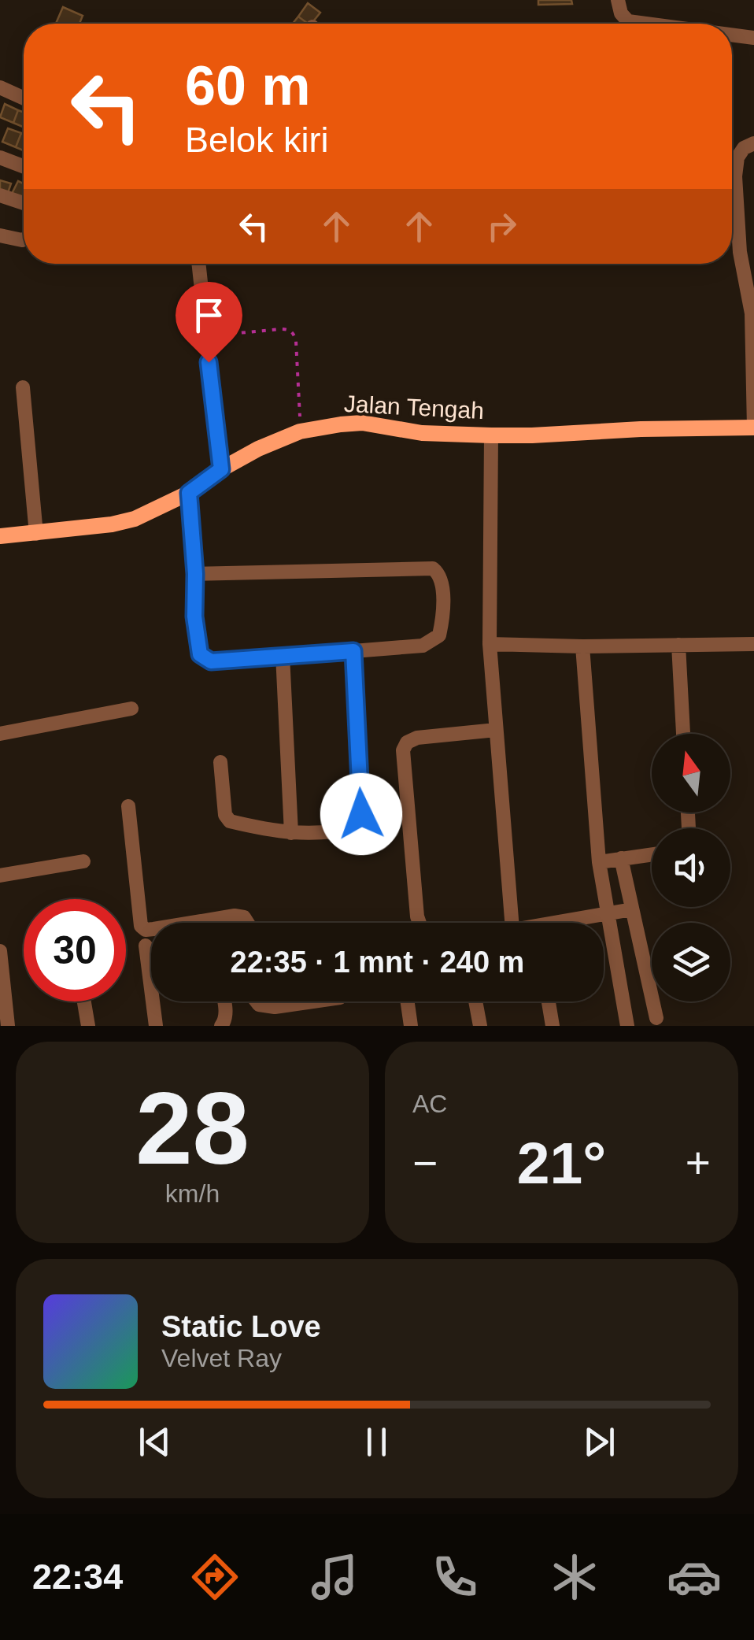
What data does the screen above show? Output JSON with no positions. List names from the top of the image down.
{
  "streets": {
    "main road": ["Jalan Tengah"]
  },
  "north": "top",
  "page": {
    "turn": ["60 m", "Belok kiri"],
    "limit": "30",
    "trip": "22:35 · 1 mnt · 240 m",
    "tile": [
      ["28", "km/h"],
      "AC"
    ],
    "heat": ["−", "21°", "+"],
    "song": ["Static Love", "Velvet Ray"],
    "tabs": "22:34"
  }
}
